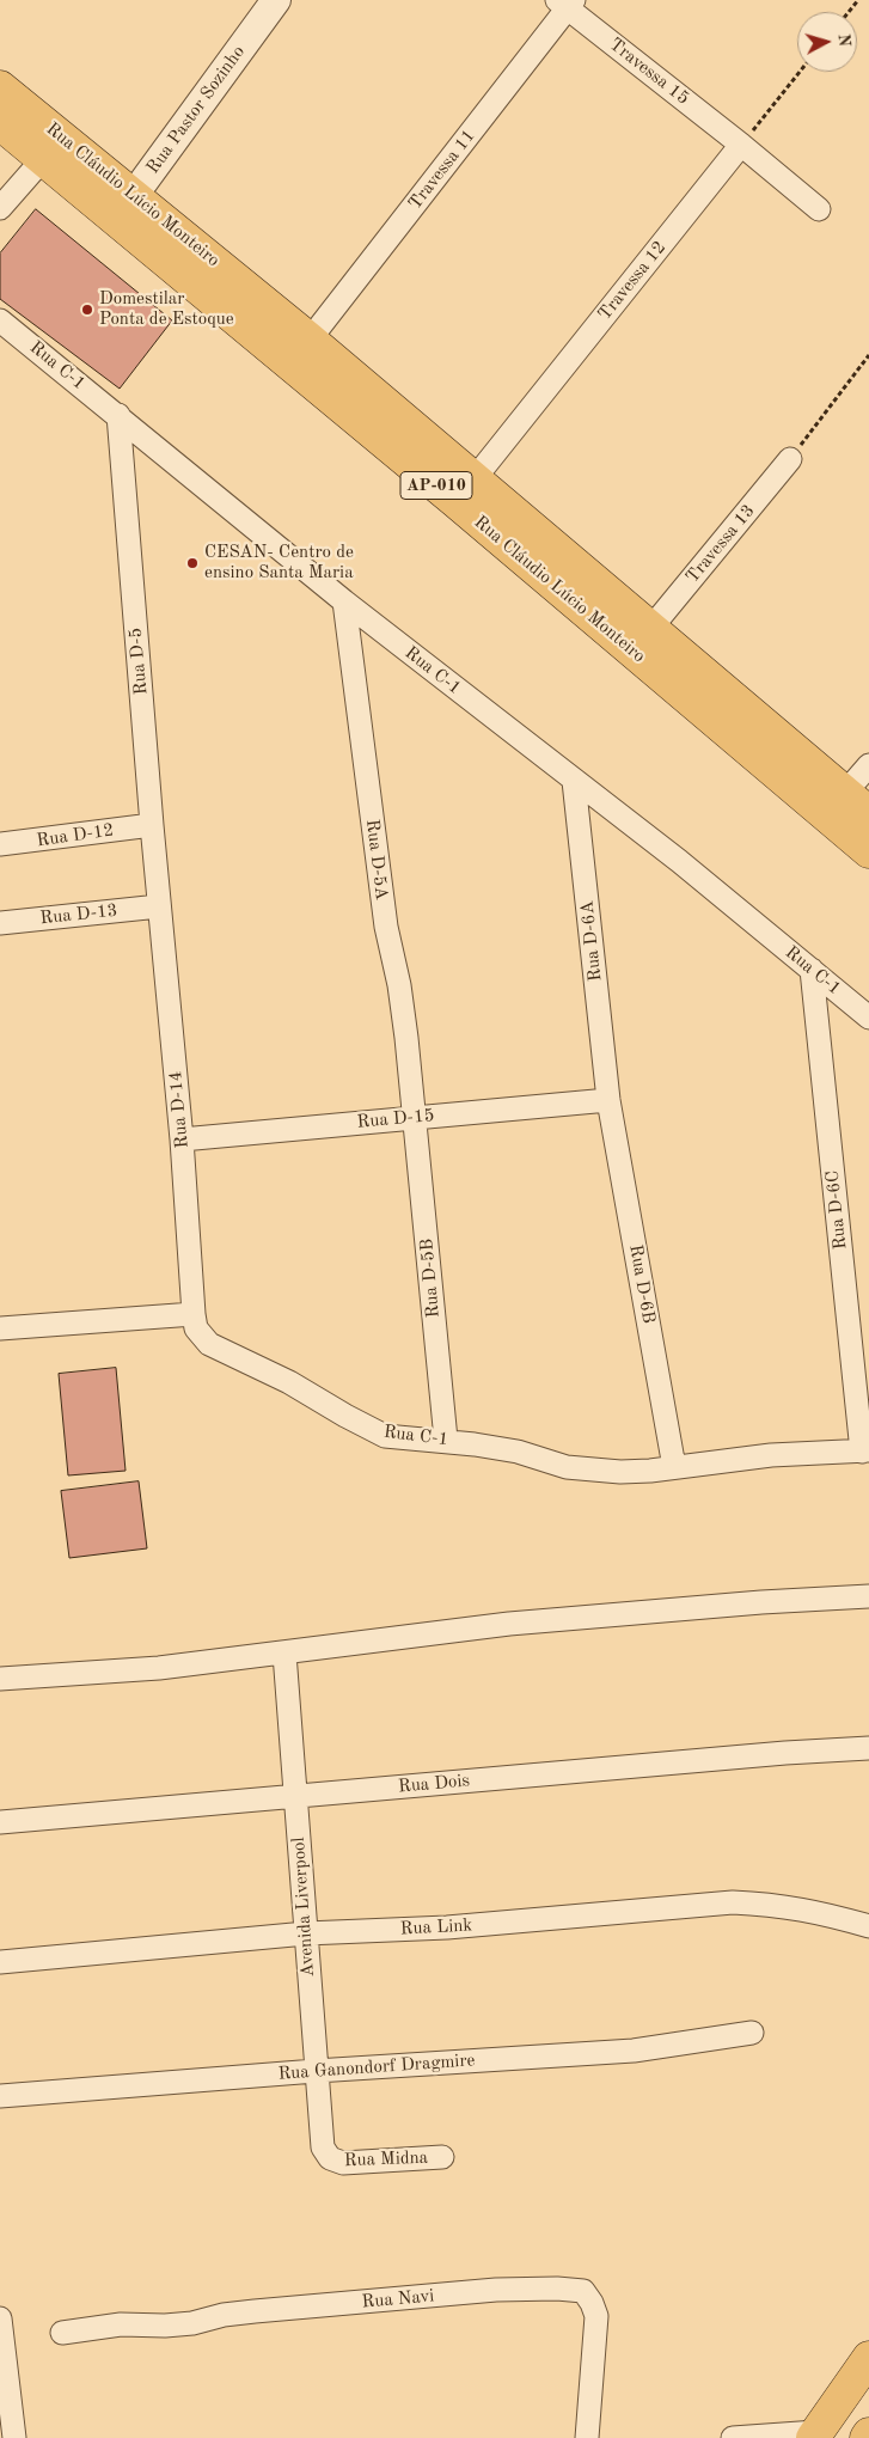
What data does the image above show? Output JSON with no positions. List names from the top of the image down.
{
  "streets": {
    "main road": ["Rua Cláudio Lúcio Monteiro", "AP-010"],
    "street": [
      "Travessa 15",
      "Rua Pastor Sozinho",
      "Travessa 11",
      "Travessa 12",
      "Rua C-1",
      "Travessa 13",
      "Rua D-5",
      "Rua D-12",
      "Rua D-5A",
      "Rua D-13",
      "Rua D-6A",
      "Rua D-14",
      "Rua D-15",
      "Rua D-6C",
      "Rua D-5B",
      "Rua D-6B",
      "Rua Dois",
      "Avenida Liverpool",
      "Rua Link",
      "Rua Ganondorf Dragmire",
      "Rua Midna",
      "Rua Navi"
    ]
  },
  "crossings": [
    ["Travessa 15", "Travessa 11"],
    ["Travessa 15", "Travessa 12"],
    ["Rua Pastor Sozinho", "Rua Cláudio Lúcio Monteiro"],
    ["Travessa 11", "Rua Cláudio Lúcio Monteiro"],
    ["Rua Cláudio Lúcio Monteiro", "Travessa 12"],
    ["Rua Cláudio Lúcio Monteiro", "Travessa 13"],
    ["Rua C-1", "Rua D-5"],
    ["Rua C-1", "Rua D-5A"],
    ["Rua C-1", "Rua D-6A"],
    ["Rua C-1", "Rua D-14"],
    ["Rua C-1", "Rua D-6C"],
    ["Rua C-1", "Rua D-5B"],
    ["Rua C-1", "Rua D-6B"],
    ["Rua D-5", "Rua D-12"],
    ["Rua D-5", "Rua D-13"],
    ["Rua D-5", "Rua D-14"],
    ["Rua D-5A", "Rua D-15"],
    ["Rua D-5A", "Rua D-5B"],
    ["Rua D-13", "Rua D-14"],
    ["Rua D-6A", "Rua D-15"],
    ["Rua D-6A", "Rua D-6B"],
    ["Rua D-14", "Rua D-15"],
    ["Rua D-15", "Rua D-5B"],
    ["Rua D-15", "Rua D-6B"],
    ["Rua Dois", "Avenida Liverpool"],
    ["Avenida Liverpool", "Rua Link"],
    ["Avenida Liverpool", "Rua Ganondorf Dragmire"],
    ["Avenida Liverpool", "Rua Midna"]
  ],
  "places": ["Domestilar Ponta de Estoque", "CESAN- Centro de ensino Santa Maria"],
  "north": "right"
}
